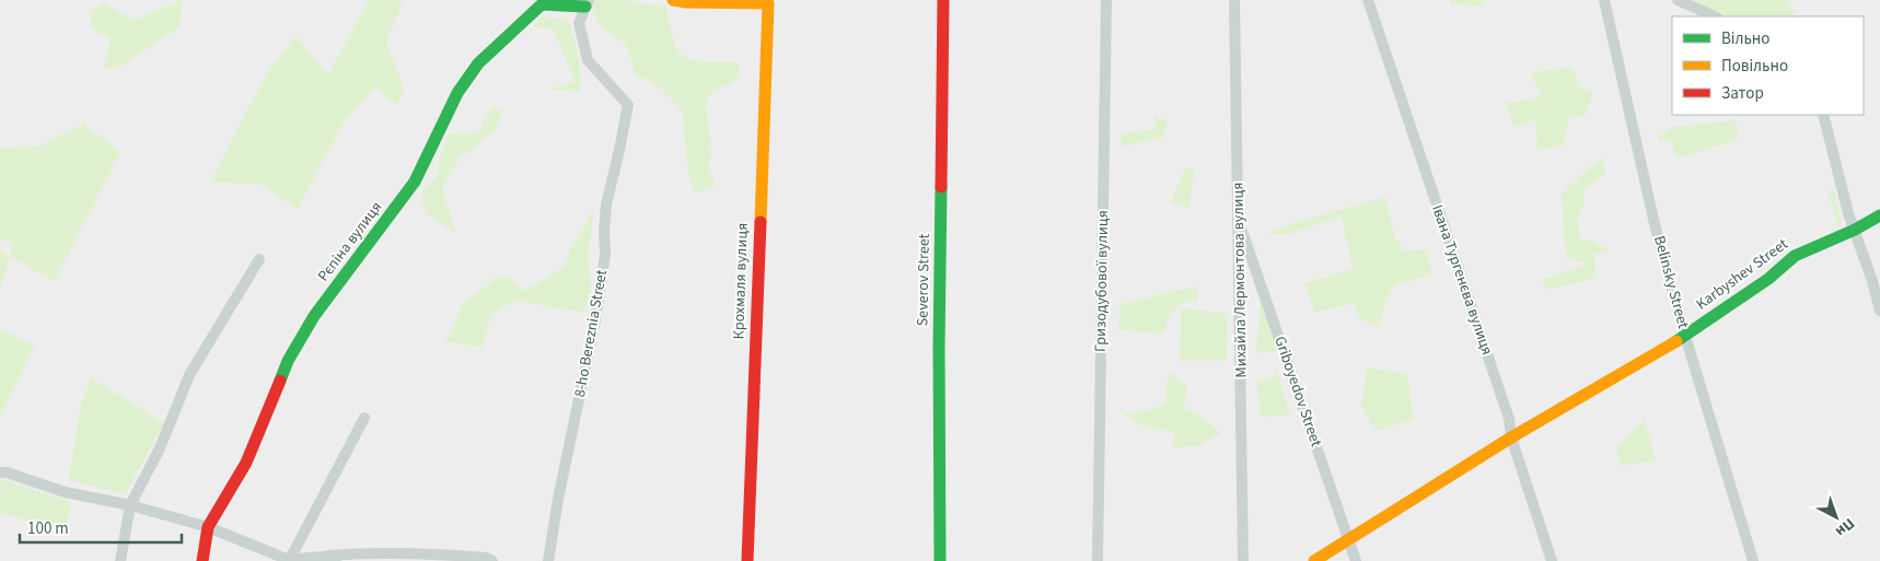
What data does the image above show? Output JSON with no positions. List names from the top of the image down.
{
  "streets": {
    "street": [
      "Рєпіна вулиця",
      "Karbyshev Street",
      "Severov Street",
      "Михайла Лермонтова вулиця",
      "Івана Тургенєва вулиця",
      "Крохмаля вулиця",
      "Гризодубової вулиця",
      "Belinsky Street",
      "8-ho Bereznia Street",
      "Griboyedov Street"
    ]
  },
  "crossings": [
    ["Рєпіна вулиця", "8-ho Bereznia Street"],
    ["Karbyshev Street", "Івана Тургенєва вулиця"],
    ["Karbyshev Street", "Belinsky Street"],
    ["Karbyshev Street", "Griboyedov Street"],
    ["Михайла Лермонтова вулиця", "Griboyedov Street"]
  ],
  "legend": ["Вільно", "Повільно", "Затор"],
  "scale_bar": "100 m",
  "north": "bottom right"
}
